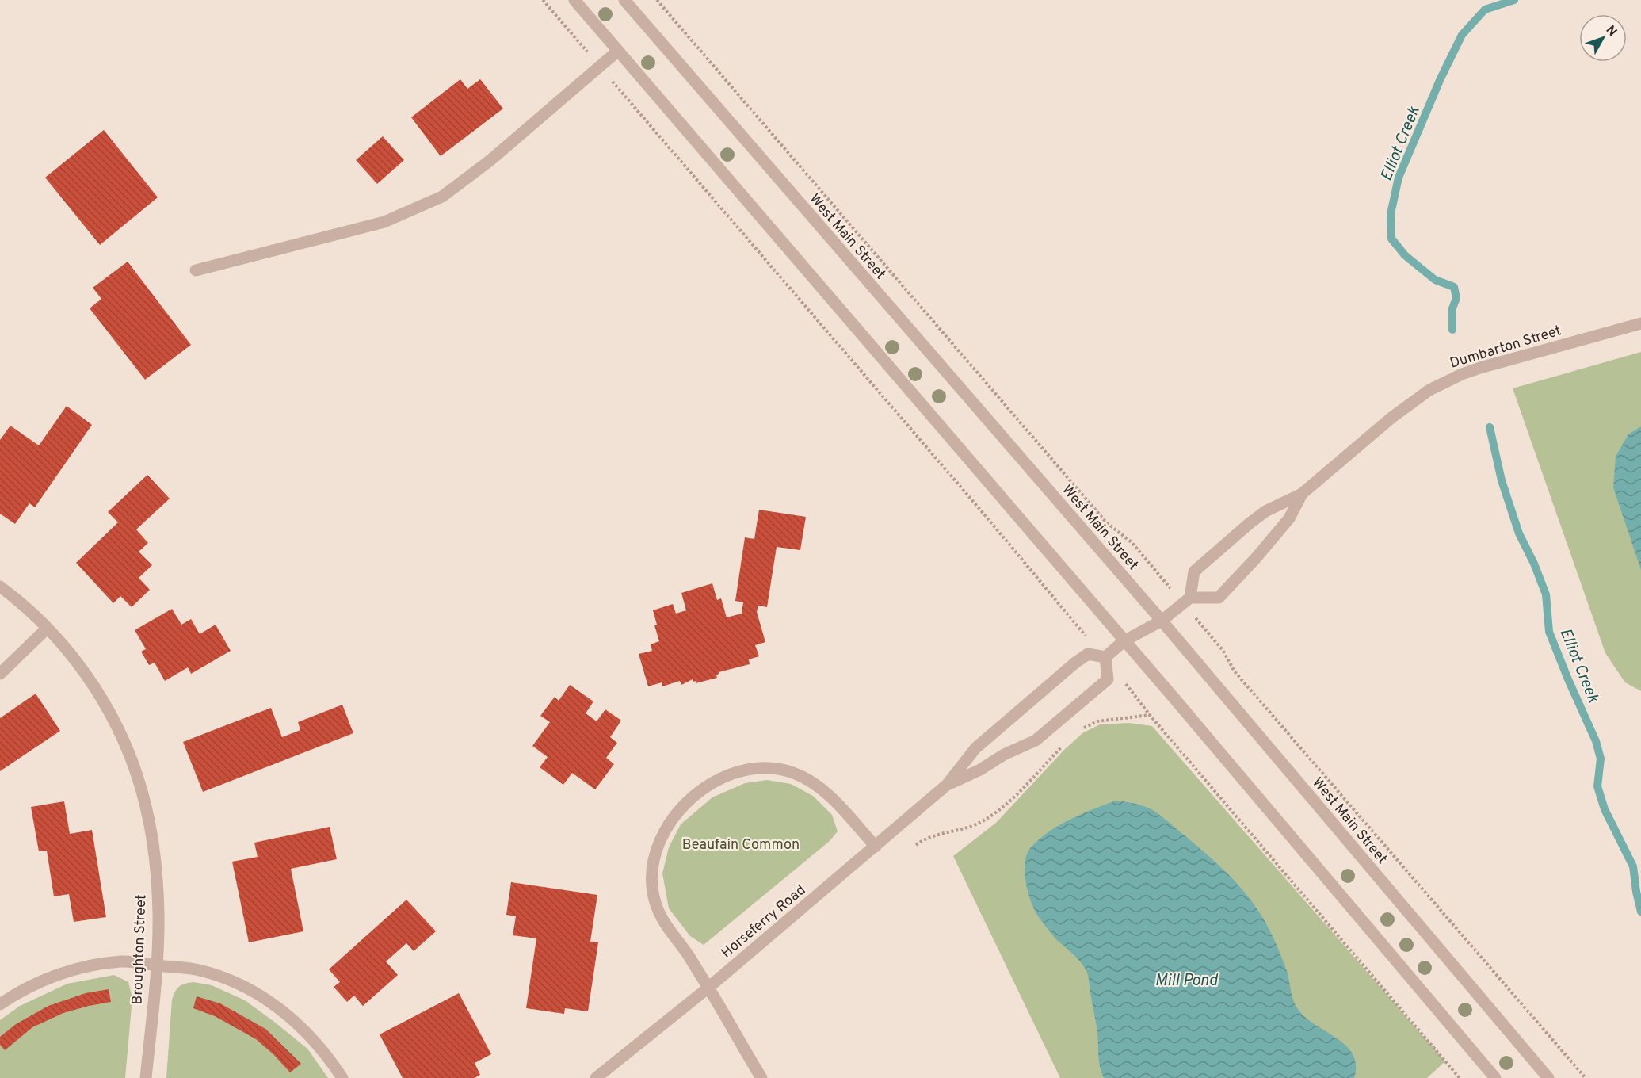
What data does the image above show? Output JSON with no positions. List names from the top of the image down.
{
  "streets": {
    "street": [
      "West Main Street",
      "Dumbarton Street",
      "Horseferry Road",
      "Broughton Street"
    ]
  },
  "water": ["Elliot Creek", "Mill Pond"],
  "parks": ["Beaufain Common"],
  "north": "top right"
}
